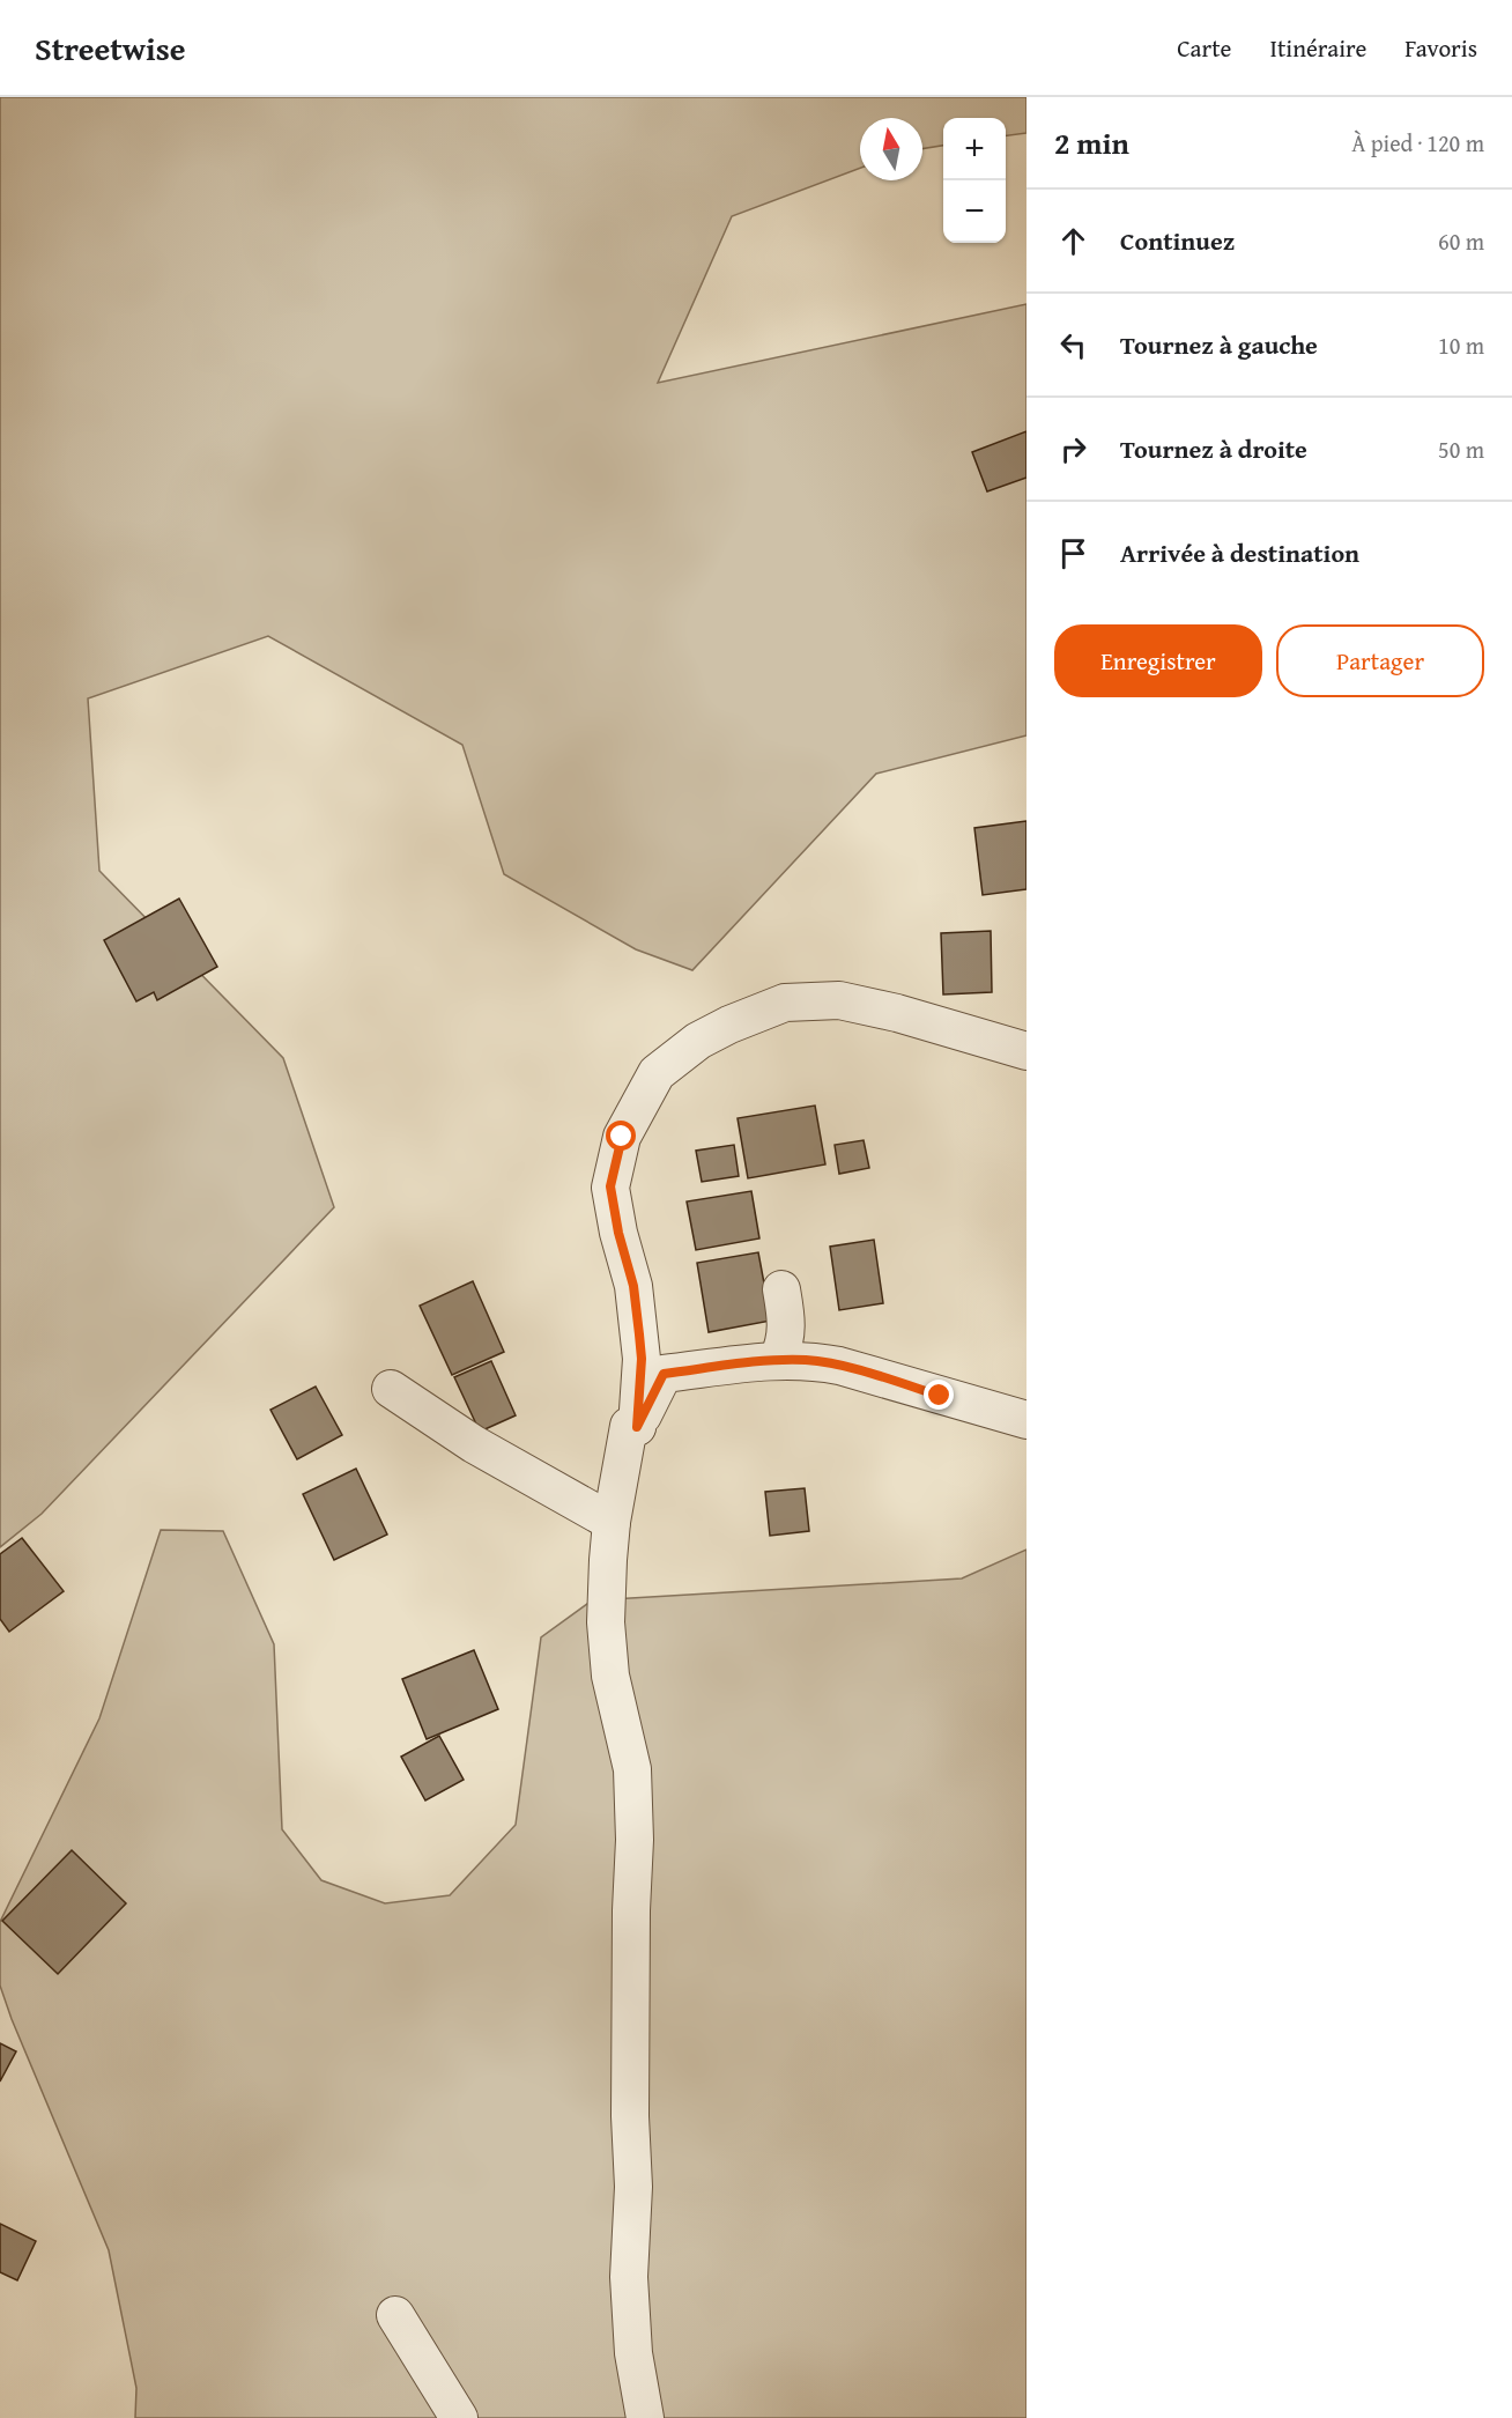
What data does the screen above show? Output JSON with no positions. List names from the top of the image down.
{
  "north": "top",
  "page": {
    "header": "Streetwise",
    "nav": ["Carte", "Itinéraire", "Favoris"],
    "heading": ["2 min", "À pied · 120 m"],
    "map_buttons": ["+", "−"],
    "list": [
      ["Continuez", "60 m"],
      ["Tournez à gauche", "10 m"],
      ["Tournez à droite", "50 m"],
      "Arrivée à destination"
    ],
    "buttons": ["Enregistrer", "Partager"]
  }
}
